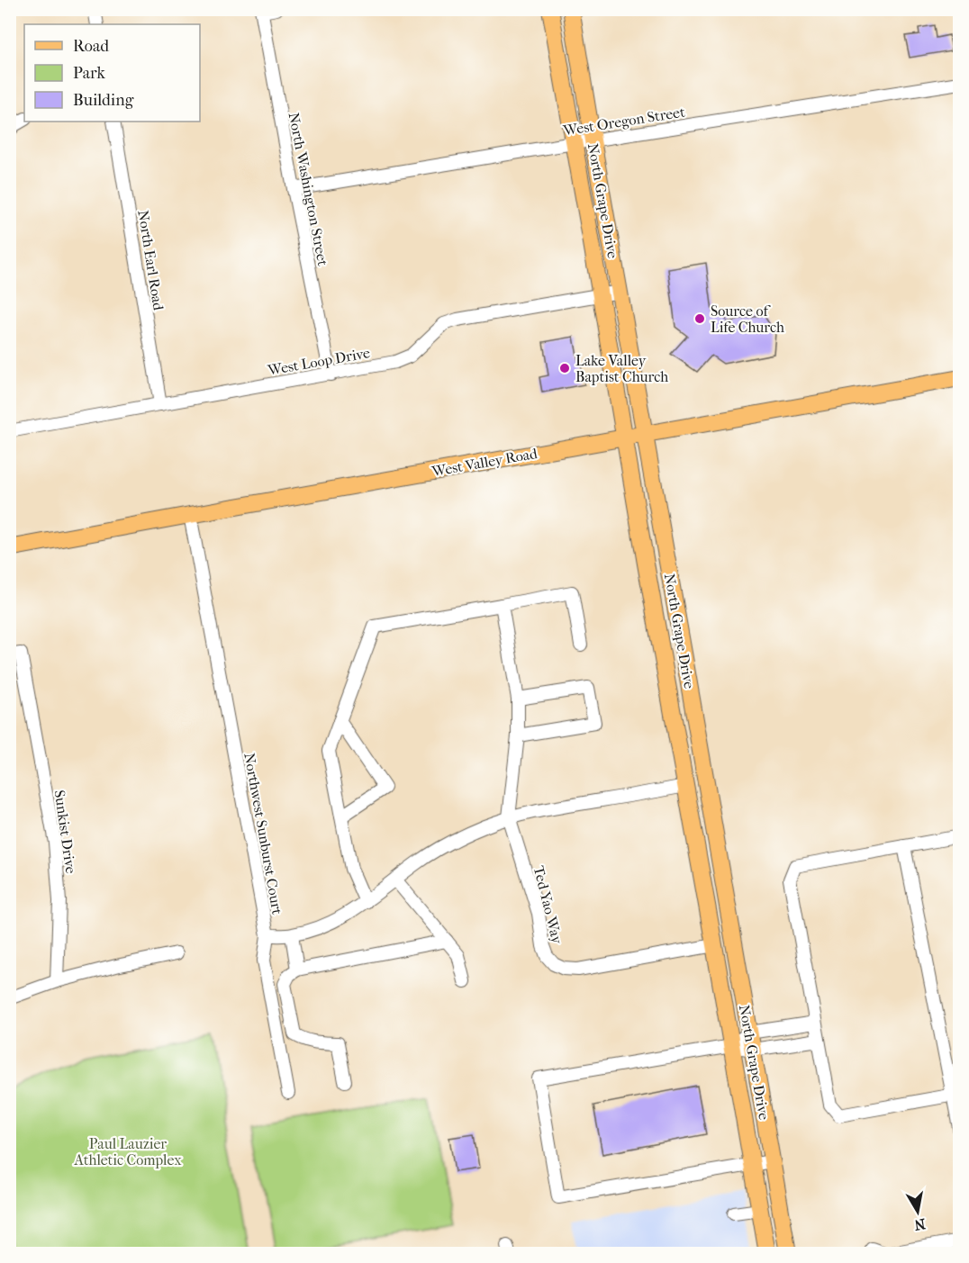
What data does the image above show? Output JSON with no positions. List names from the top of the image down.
{
  "streets": {
    "main road": ["North Grape Drive", "West Valley Road"],
    "street": [
      "West Oregon Street",
      "North Washington Street",
      "North Earl Road",
      "West Loop Drive",
      "Sunkist Drive",
      "Northwest Sunburst Court",
      "Ted Yao Way"
    ]
  },
  "crossings": [
    ["West Oregon Street", "North Washington Street"],
    ["West Oregon Street", "North Grape Drive"],
    ["North Washington Street", "West Loop Drive"],
    ["North Grape Drive", "West Loop Drive"],
    ["North Grape Drive", "West Valley Road"],
    ["North Grape Drive", "Northwest Sunburst Court"],
    ["North Grape Drive", "Ted Yao Way"],
    ["North Earl Road", "West Loop Drive"],
    ["West Valley Road", "Northwest Sunburst Court"],
    ["Northwest Sunburst Court", "Ted Yao Way"]
  ],
  "parks": ["Paul Lauzier Athletic Complex"],
  "places": ["Source of Life Church", "Lake Valley Baptist Church"],
  "legend": ["Road", "Park", "Building"],
  "north": "bottom"
}
